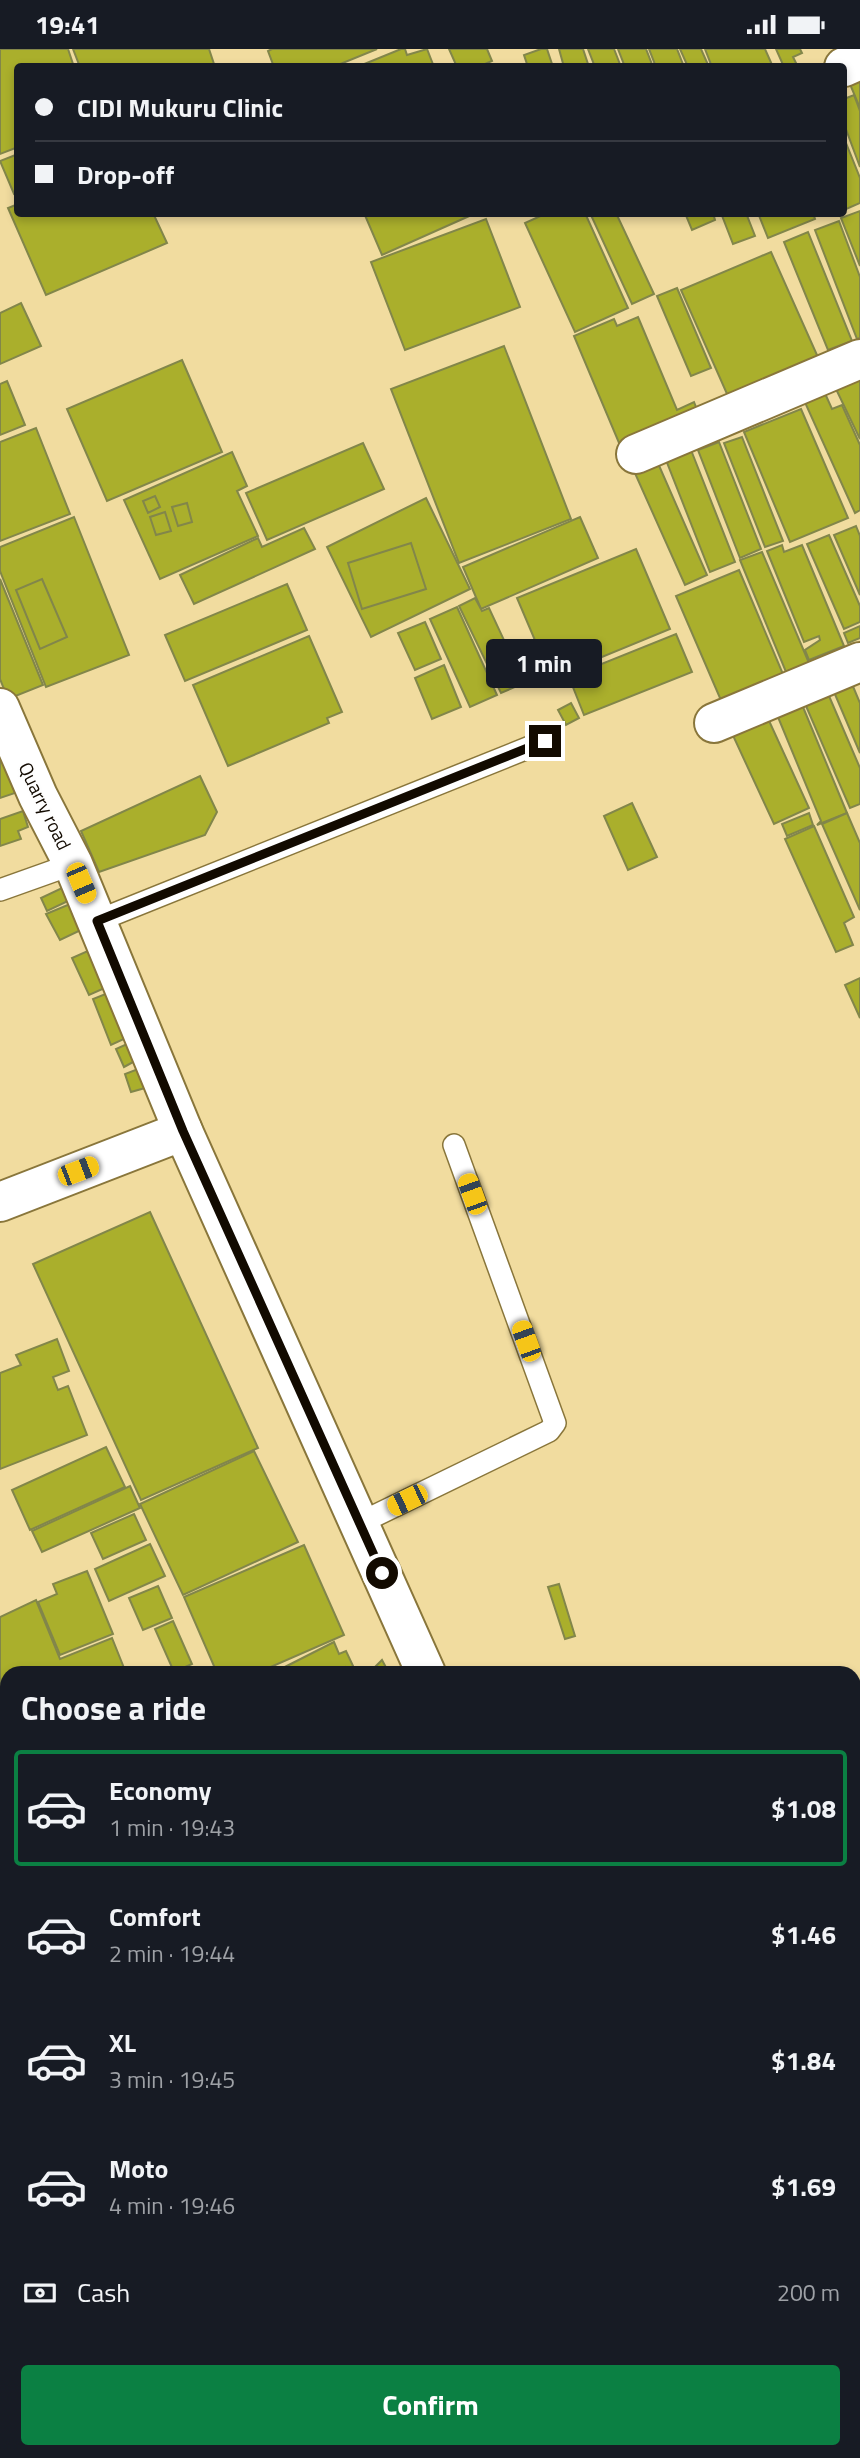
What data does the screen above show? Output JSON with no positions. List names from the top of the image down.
{
  "streets": {
    "street": ["Quarry road"]
  },
  "page": {
    "status": "19:41",
    "banner": ["CIDI Mukuru Clinic", "Drop-off"],
    "bubble": "1 min",
    "heading": "Choose a ride",
    "list": [
      {
        "name": "Economy",
        "note": "1 min · 19:43",
        "value": "$1.08"
      },
      {
        "name": "Comfort",
        "note": "2 min · 19:44",
        "value": "$1.46"
      },
      {
        "name": "XL",
        "note": "3 min · 19:45",
        "value": "$1.84"
      },
      {
        "name": "Moto",
        "note": "4 min · 19:46",
        "value": "$1.69"
      }
    ],
    "pay": ["Cash", "200 m"],
    "buttons": "Confirm"
  }
}
